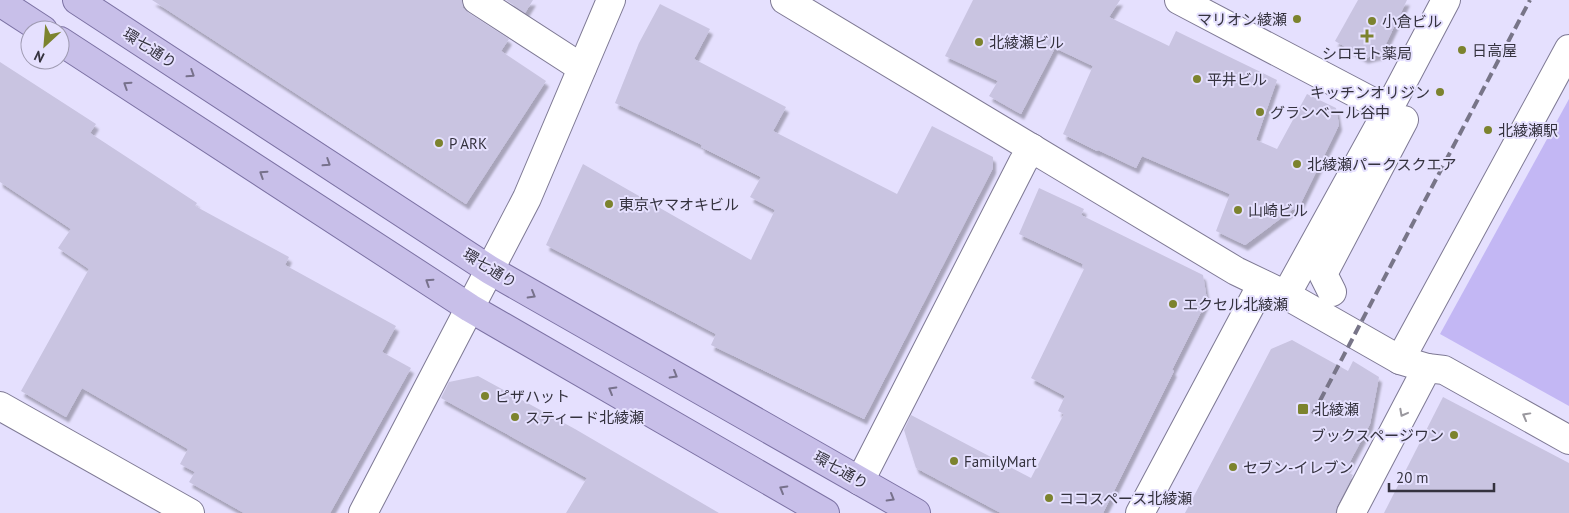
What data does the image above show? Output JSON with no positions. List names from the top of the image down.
{
  "streets": {
    "main road": ["環七通り"]
  },
  "places": {
    "other": [
      "マリオン綾瀬",
      "小倉ビル",
      "北綾瀬ビル",
      "日高屋",
      "平井ビル",
      "キッチンオリジン",
      "グランベール谷中",
      "北綾瀬駅",
      "P ARK",
      "北綾瀬パークスクエア",
      "東京ヤマオキビル",
      "山崎ビル",
      "エクセル北綾瀬",
      "ピザハット",
      "スティード北綾瀬",
      "ブックスページワン",
      "FamilyMart",
      "セブン-イレブン",
      "ココスペース北綾瀬"
    ],
    "health": ["シロモト薬局"],
    "transit": ["北綾瀬"]
  },
  "scale_bar": "20 m",
  "north": "bottom left"
}
